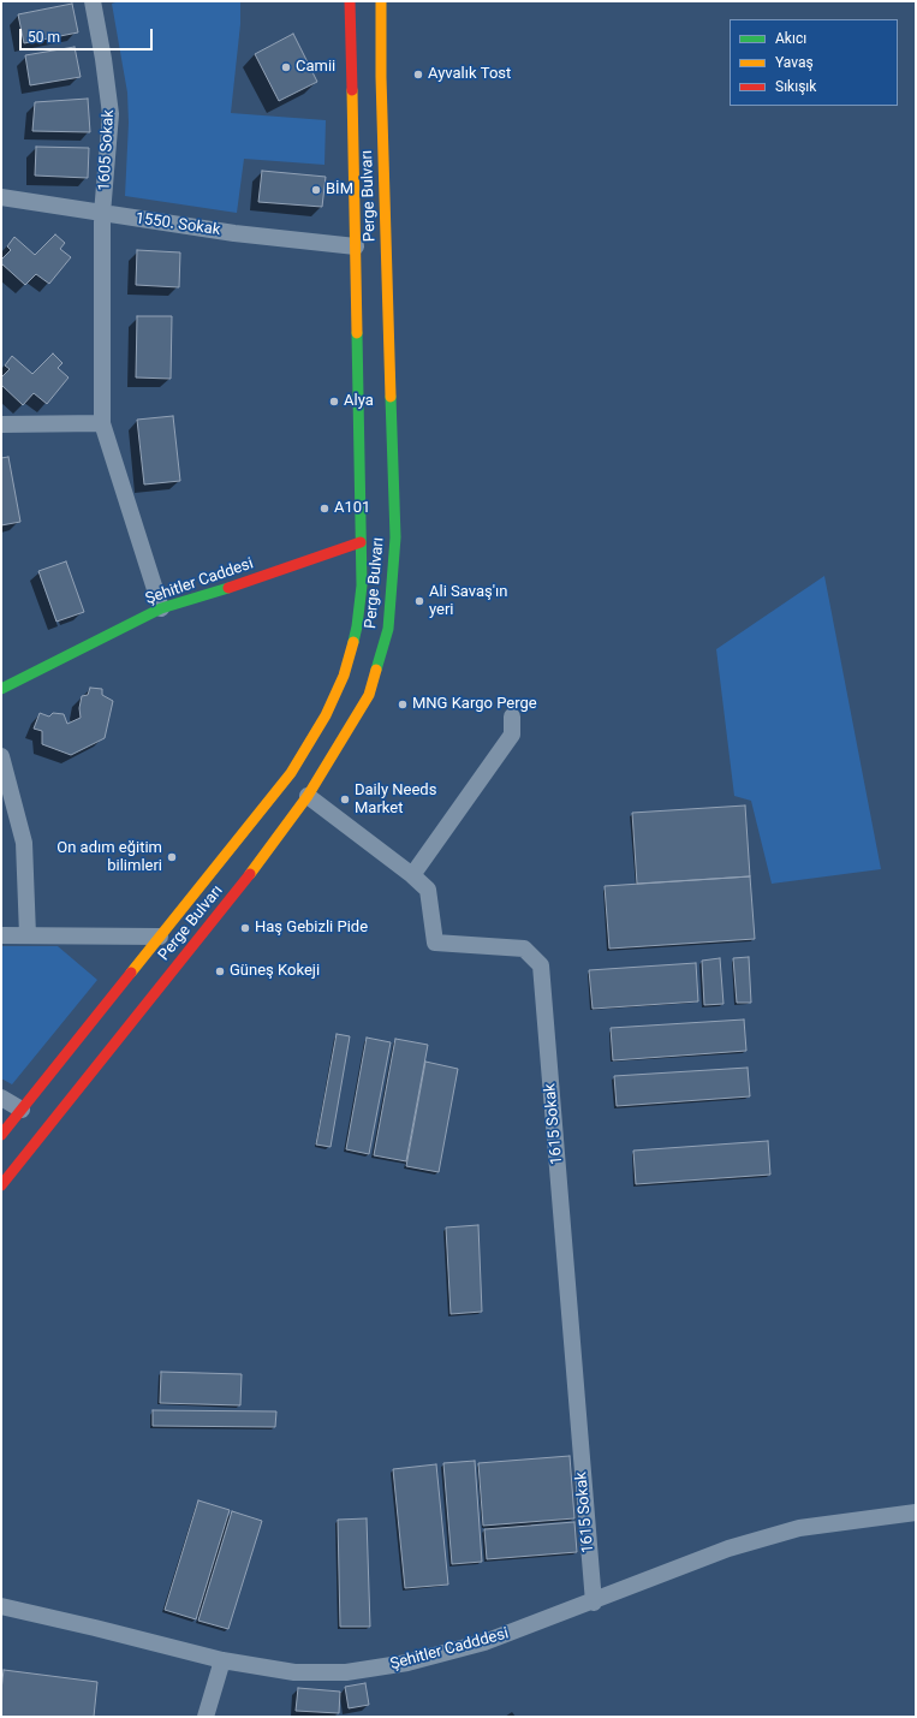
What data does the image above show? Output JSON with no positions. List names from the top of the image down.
{
  "streets": {
    "main road": ["Perge Bulvarı", "Şehitler Caddesi"],
    "street": [
      "1605 Sokak",
      "1550. Sokak",
      "1615 Sokak",
      "Şehitler Cadddesi"
    ]
  },
  "crossings": [
    ["1605 Sokak", "1550. Sokak"],
    ["1605 Sokak", "Şehitler Caddesi"],
    ["Perge Bulvarı", "1550. Sokak"],
    ["Perge Bulvarı", "Şehitler Caddesi"],
    ["Perge Bulvarı", "1615 Sokak"],
    ["1615 Sokak", "Şehitler Cadddesi"]
  ],
  "places": [
    "Camii",
    "Ayvalık Tost",
    "BİM",
    "Alya",
    "A101",
    "Ali Savaş'ın yeri",
    "MNG Kargo Perge",
    "Daily Needs Market",
    "On adım eğitim bilimleri",
    "Haş Gebizli Pide",
    "Güneş Kokeji"
  ],
  "legend": ["Akıcı", "Yavaş", "Sıkışık"],
  "scale_bar": "50 m"
}
